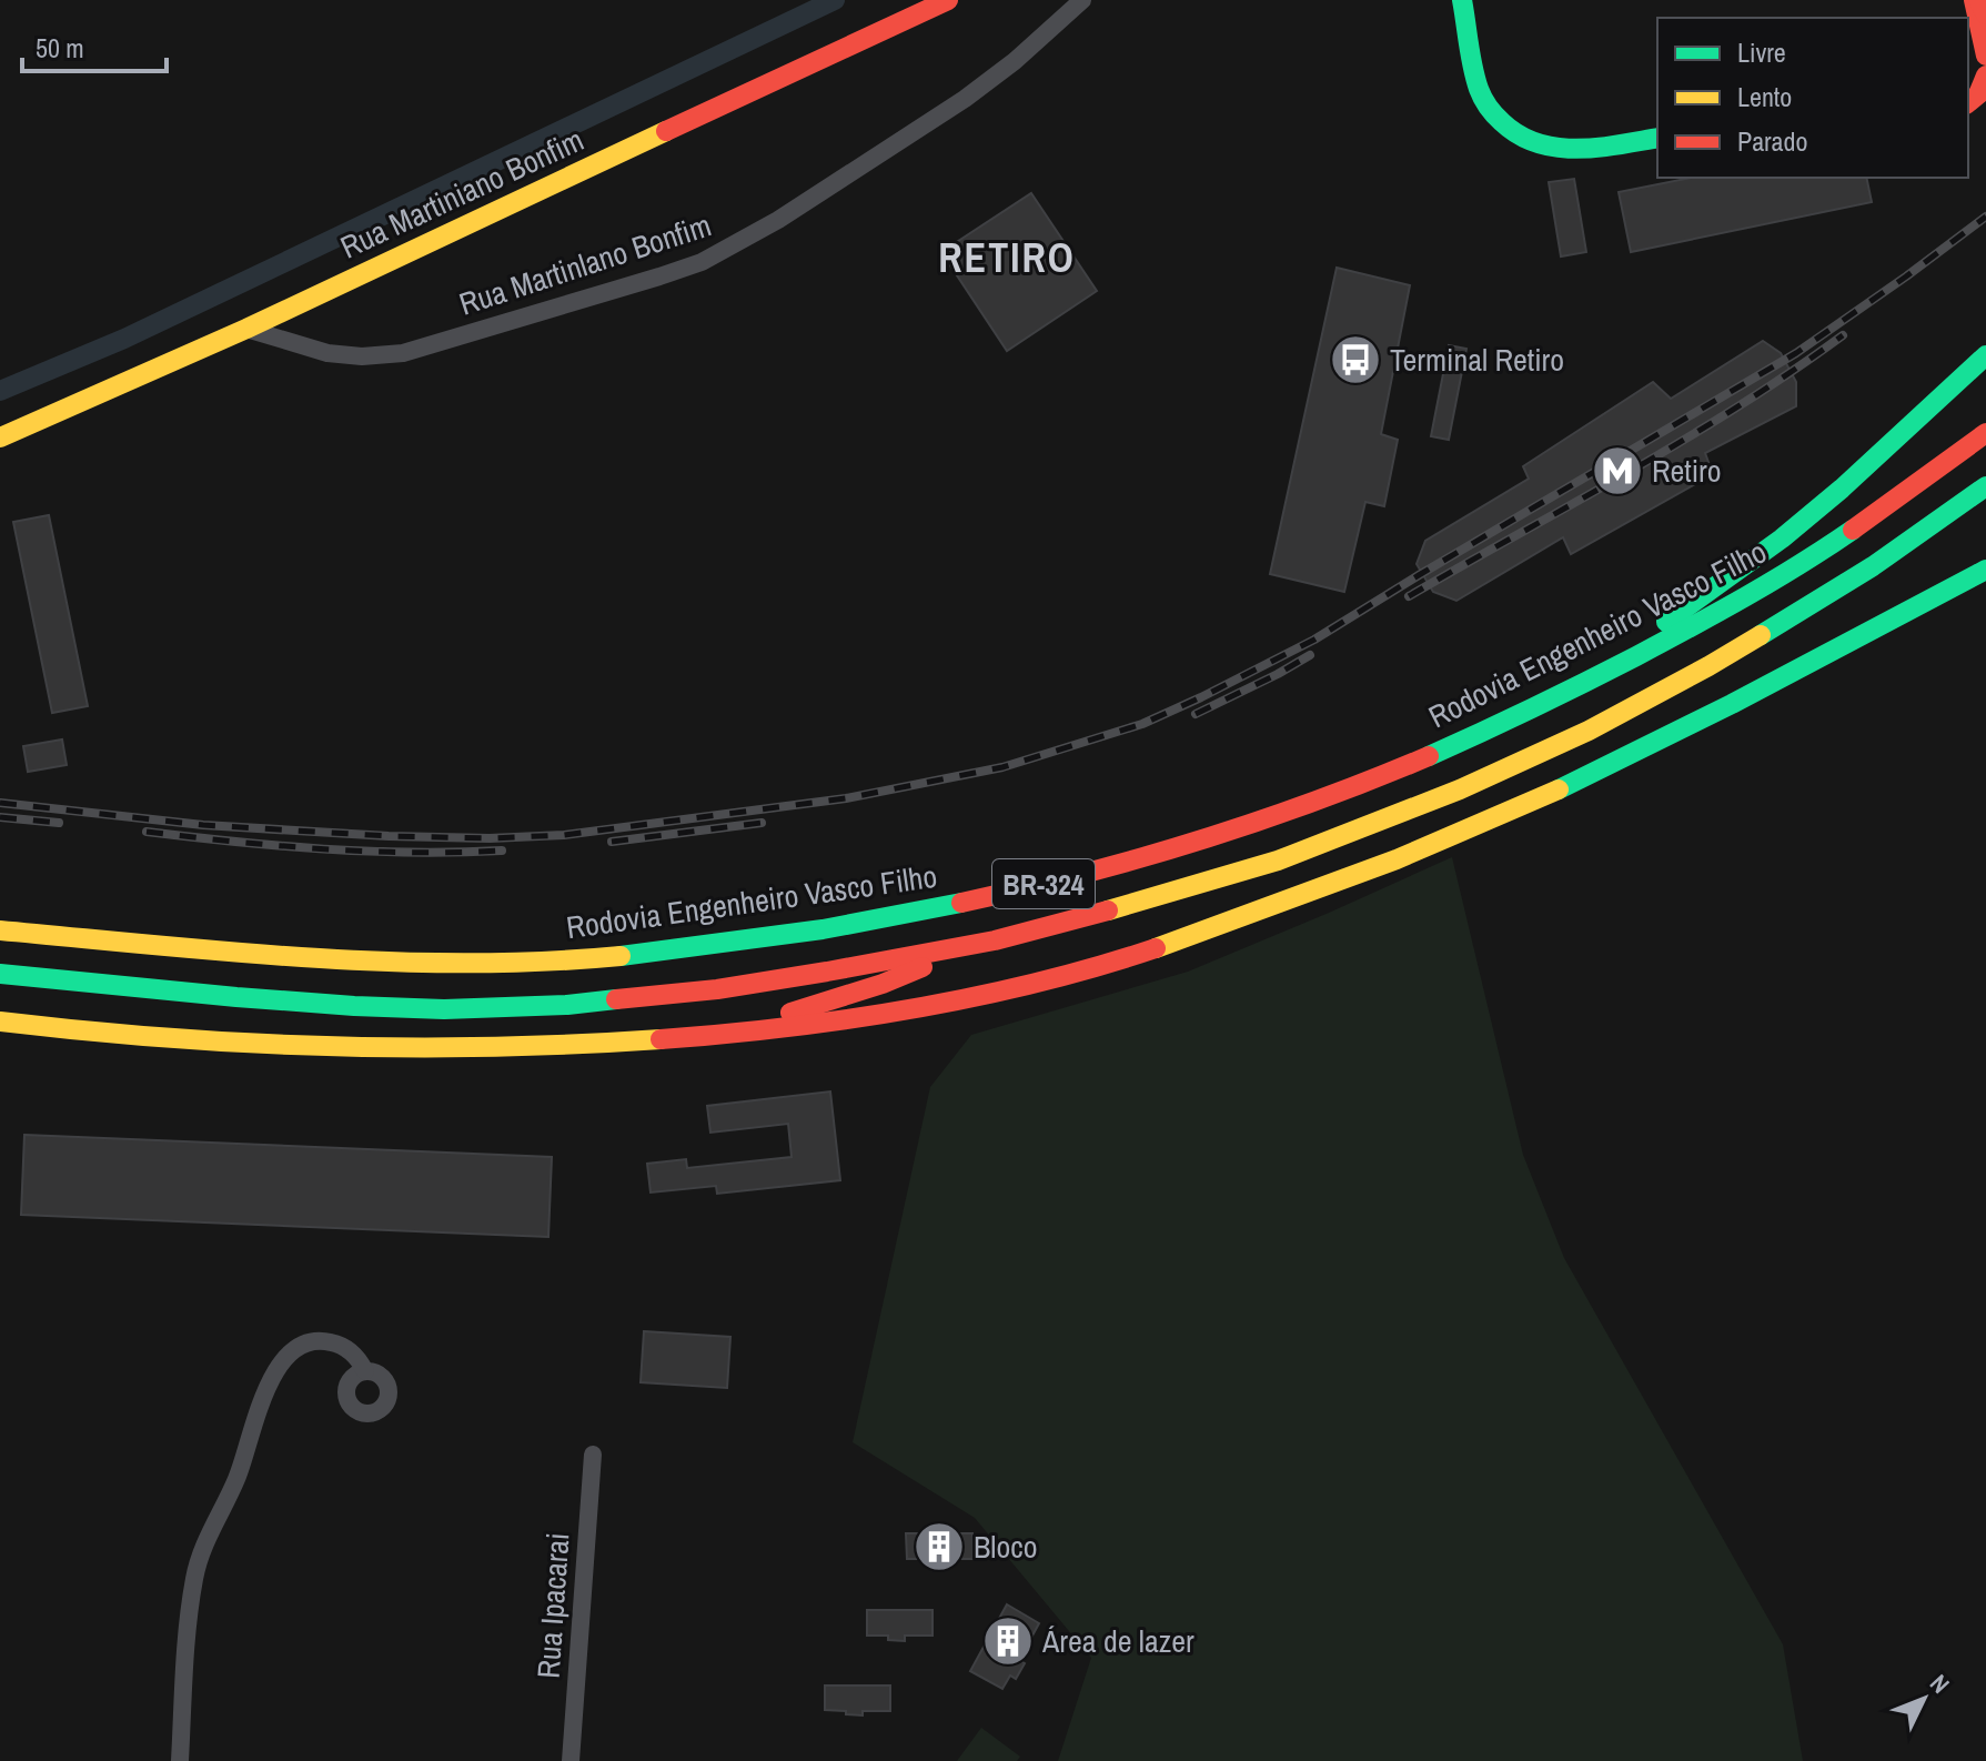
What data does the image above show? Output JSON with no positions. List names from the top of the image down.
{
  "streets": {
    "main road": ["Rua Martiniano Bonfim", "Rodovia Engenheiro Vasco Filho", "BR-324"],
    "street": ["Rua Martinlano Bonfim", "Rua Ipacarai"]
  },
  "crossings": [
    ["Rua Martiniano Bonfim", "Rua Martinlano Bonfim"]
  ],
  "districts": ["RETIRO"],
  "places": {
    "bus stop": ["Terminal Retiro"],
    "metro station": ["Retiro"],
    "building": ["Bloco", "Área de lazer"]
  },
  "legend": ["Livre", "Lento", "Parado"],
  "scale_bar": "50 m",
  "north": "top right"
}
